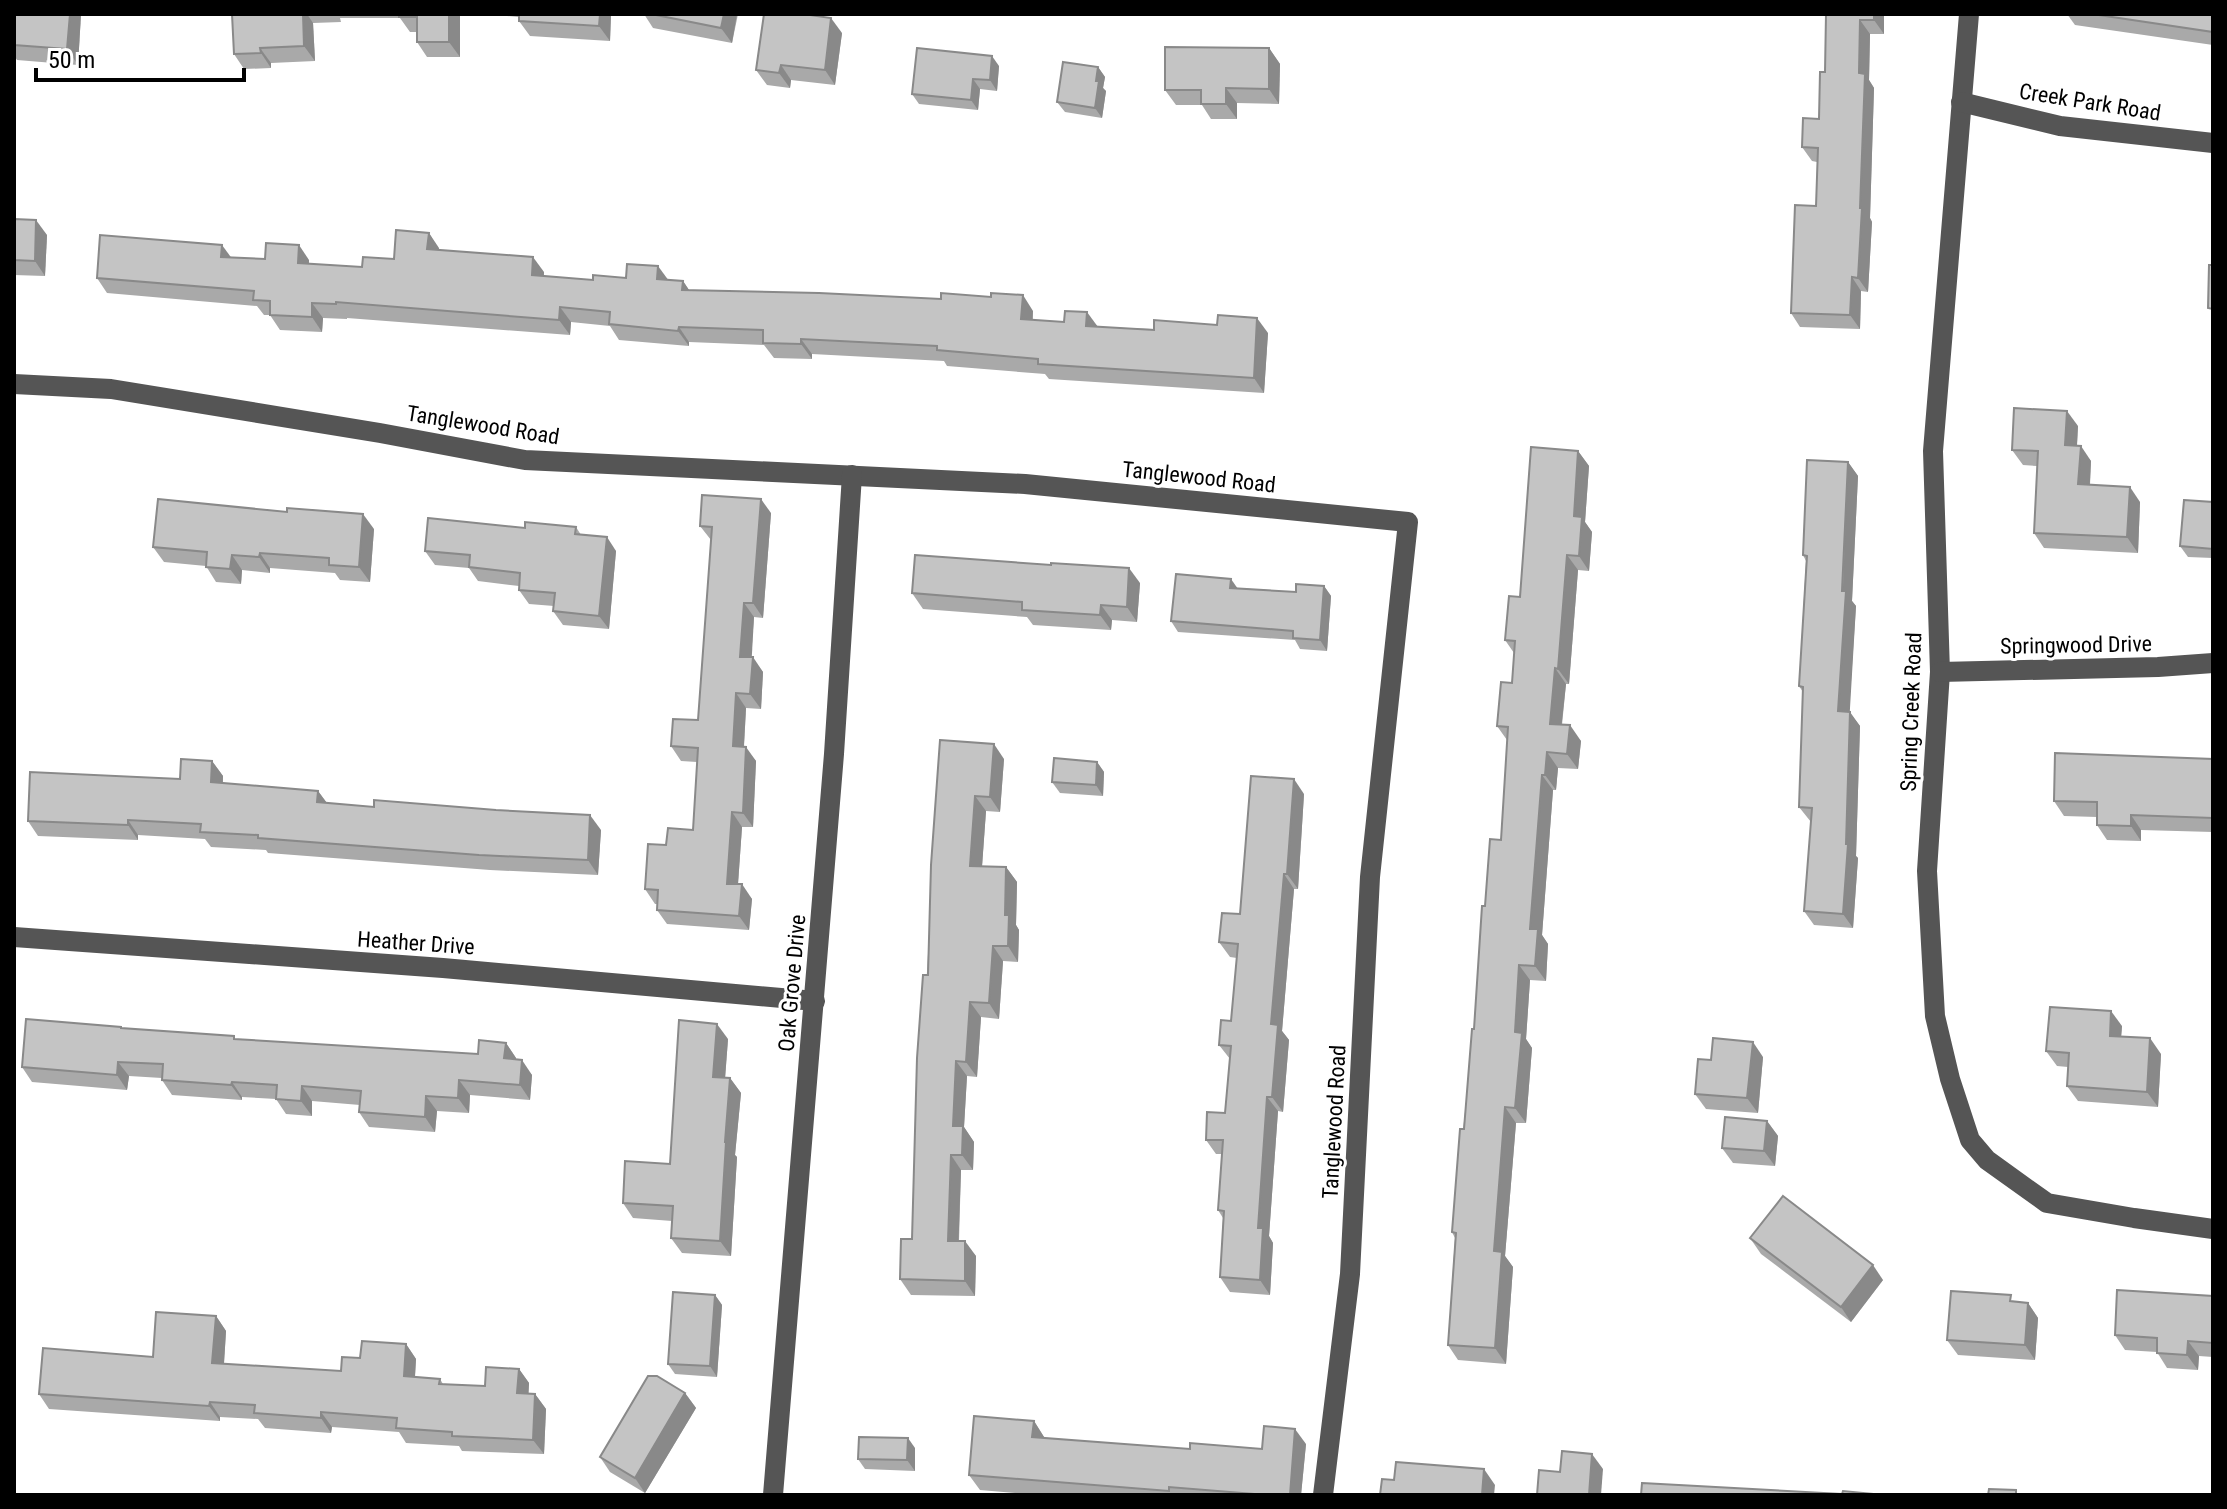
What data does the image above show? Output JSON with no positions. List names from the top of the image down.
{
  "streets": {
    "street": [
      "Creek Park Road",
      "Tanglewood Road",
      "Springwood Drive",
      "Spring Creek Road",
      "Heather Drive",
      "Oak Grove Drive"
    ]
  },
  "crossings": [
    ["Creek Park Road", "Spring Creek Road"],
    ["Tanglewood Road", "Oak Grove Drive"],
    ["Springwood Drive", "Spring Creek Road"],
    ["Heather Drive", "Oak Grove Drive"]
  ],
  "scale_bar": "50 m"
}
